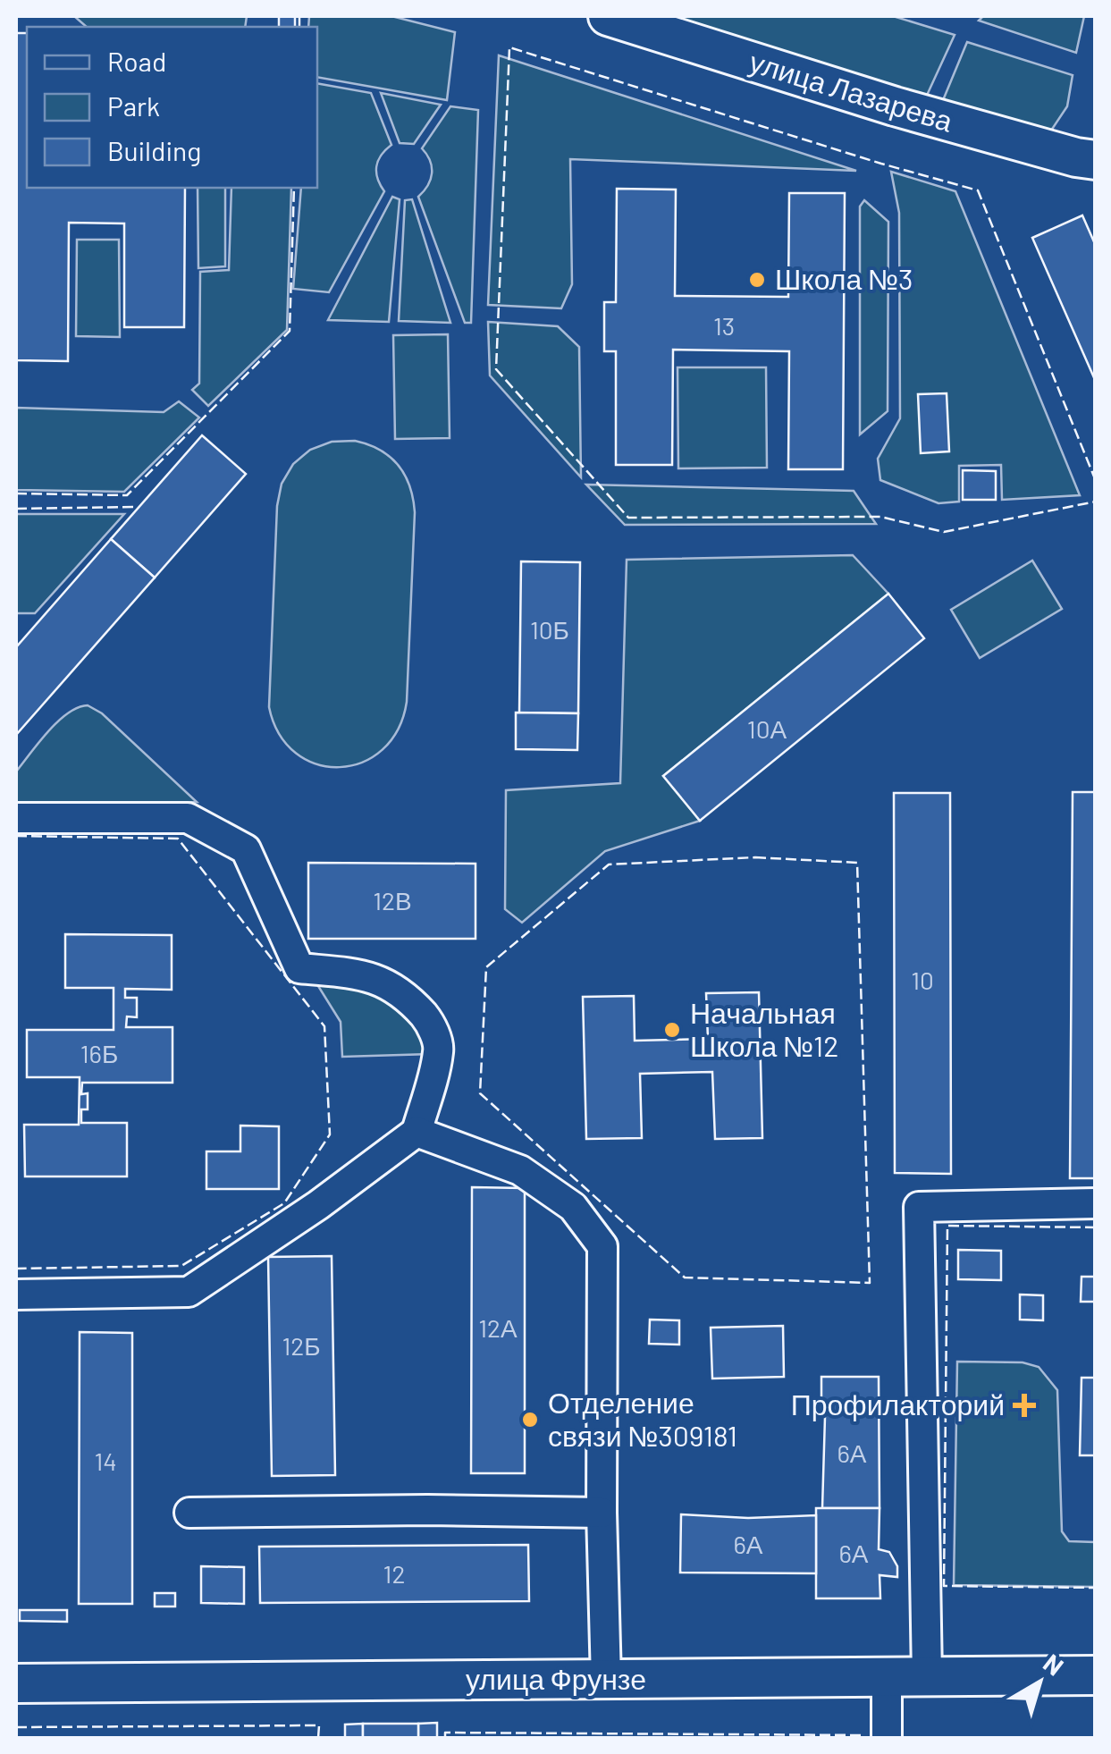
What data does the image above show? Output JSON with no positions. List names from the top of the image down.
{
  "streets": {
    "main road": ["улица Лазарева", "улица Фрунзе"]
  },
  "places": {
    "other": ["Школа №3", "Начальная Школа №12", "Отделение связи №309181"],
    "health": ["Профилакторий"]
  },
  "house_numbers": [
    "13",
    "10Б",
    "10А",
    "12В",
    "10",
    "16Б",
    "12А",
    "12Б",
    "6А",
    "14",
    "6А",
    "6А",
    "12"
  ],
  "legend": ["Road", "Park", "Building"],
  "north": "top right"
}
